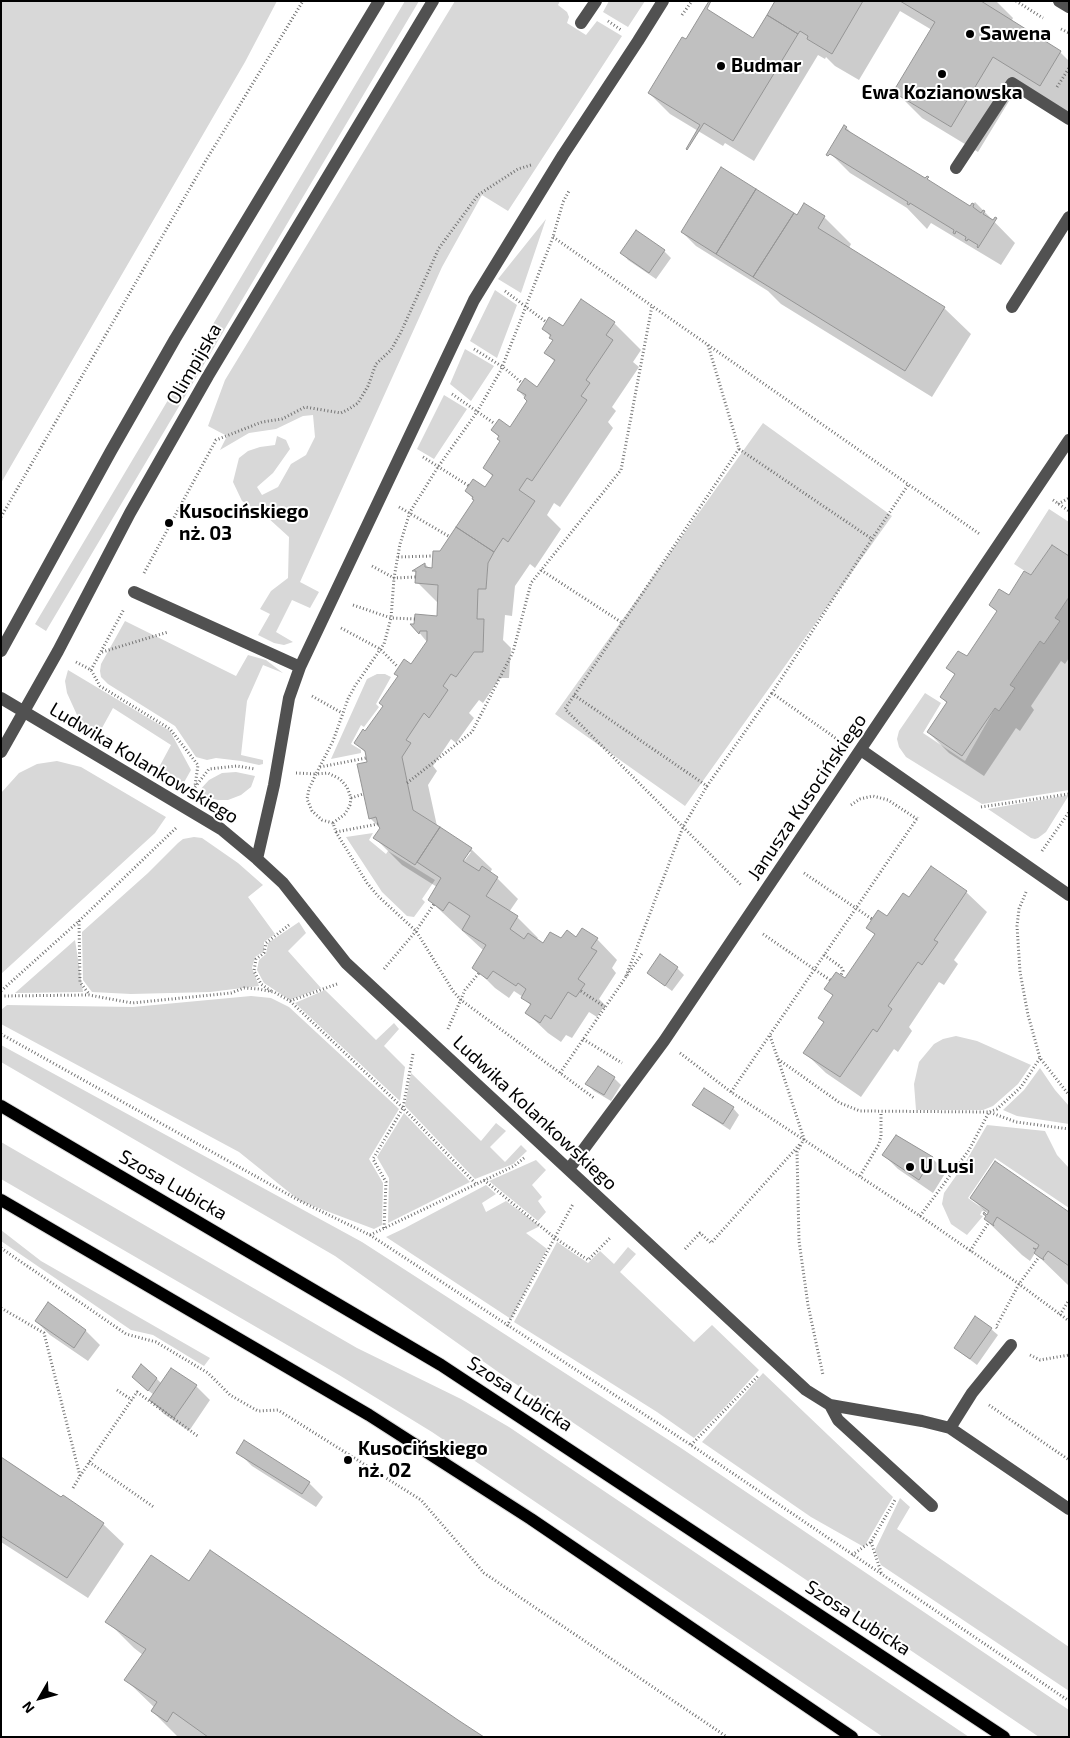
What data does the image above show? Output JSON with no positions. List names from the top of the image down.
{
  "streets": {
    "main road": ["Szosa Lubicka"],
    "street": ["Olimpijska", "Ludwika Kolankowskiego", "Janusza Kusocińskiego"]
  },
  "crossings": [
    ["Olimpijska", "Ludwika Kolankowskiego"],
    ["Ludwika Kolankowskiego", "Janusza Kusocińskiego"]
  ],
  "places": [
    "Sawena",
    "Budmar",
    "Ewa Kozianowska",
    "Kusocińskiego nż. 03",
    "U Lusi",
    "Kusocińskiego nż. 02"
  ],
  "north": "bottom left"
}
